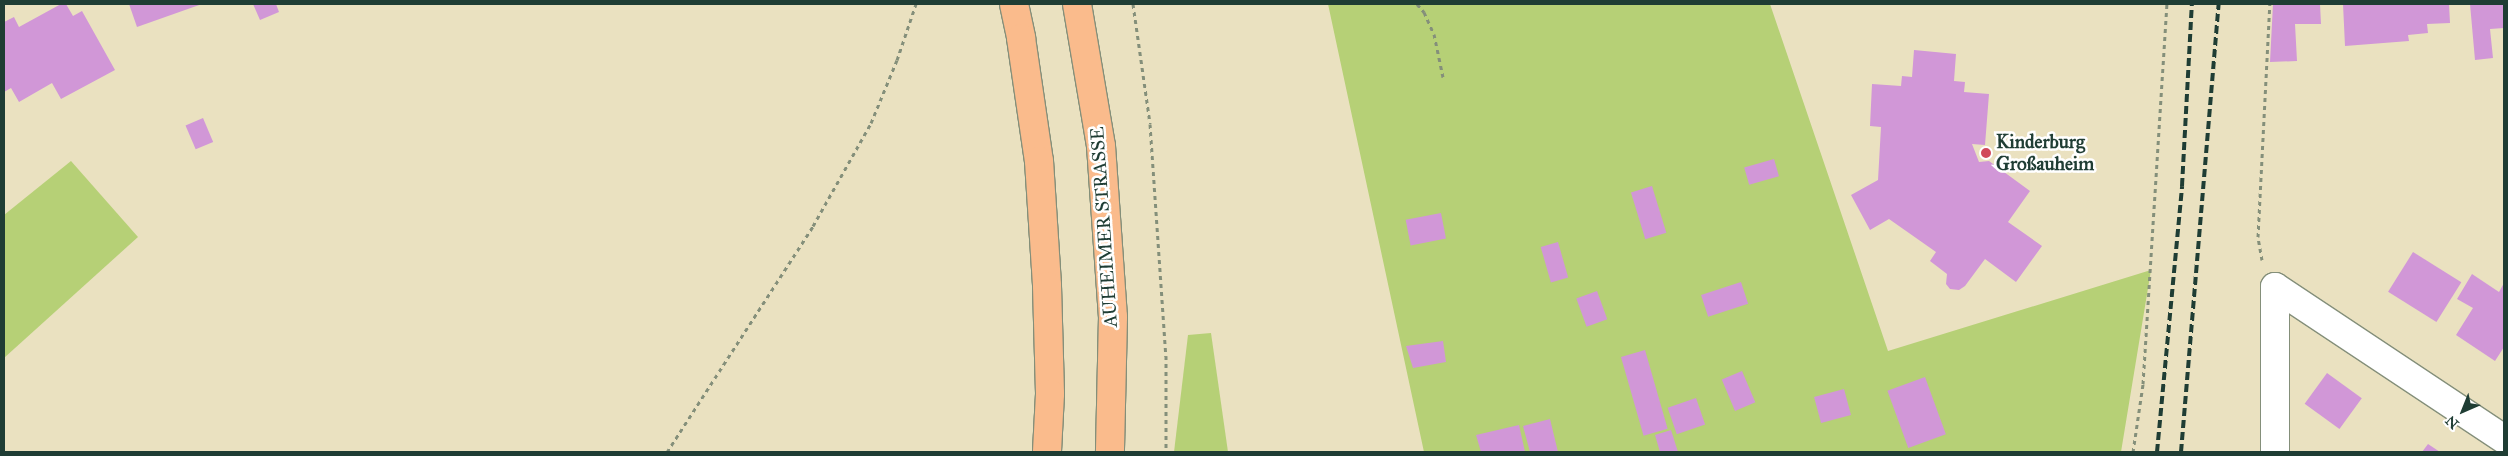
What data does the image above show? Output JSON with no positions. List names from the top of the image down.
{
  "streets": {
    "main road": ["AUHEIMER STRASSE"]
  },
  "places": ["Kinderburg Großauheim"],
  "north": "bottom left"
}
